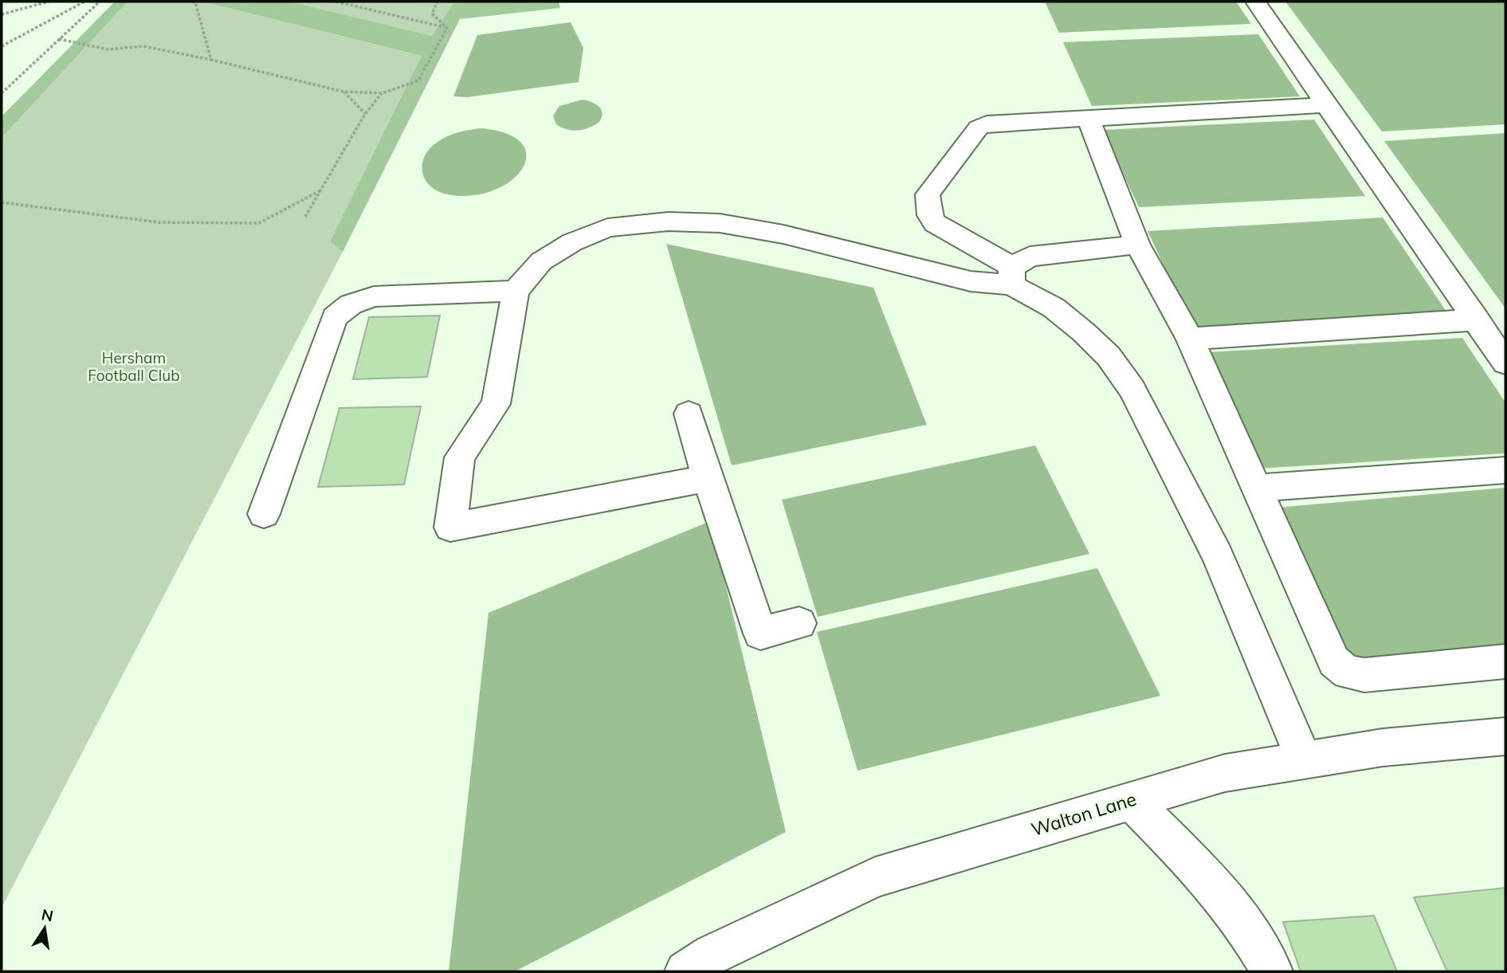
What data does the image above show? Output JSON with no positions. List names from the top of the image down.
{
  "streets": {
    "street": ["Walton Lane"]
  },
  "parks": ["Hersham Football Club"],
  "north": "top"
}
